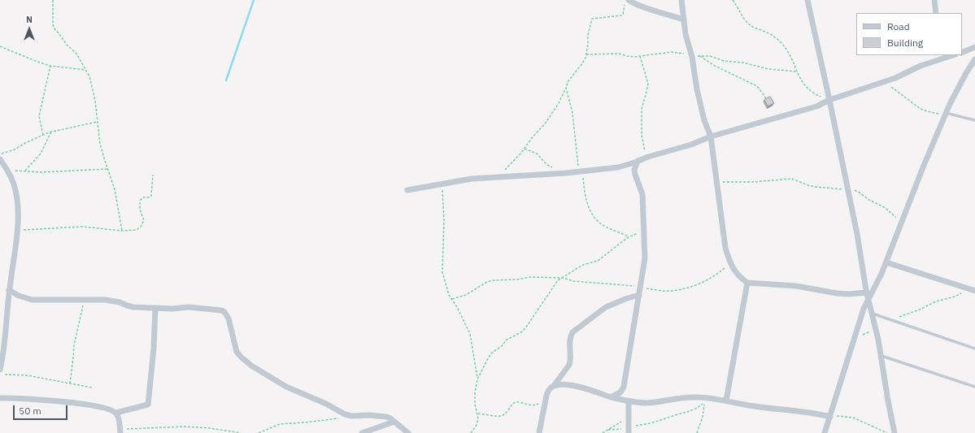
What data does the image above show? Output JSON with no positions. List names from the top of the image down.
{
  "legend": ["Road", "Building"],
  "scale_bar": "50 m",
  "north": "top"
}
